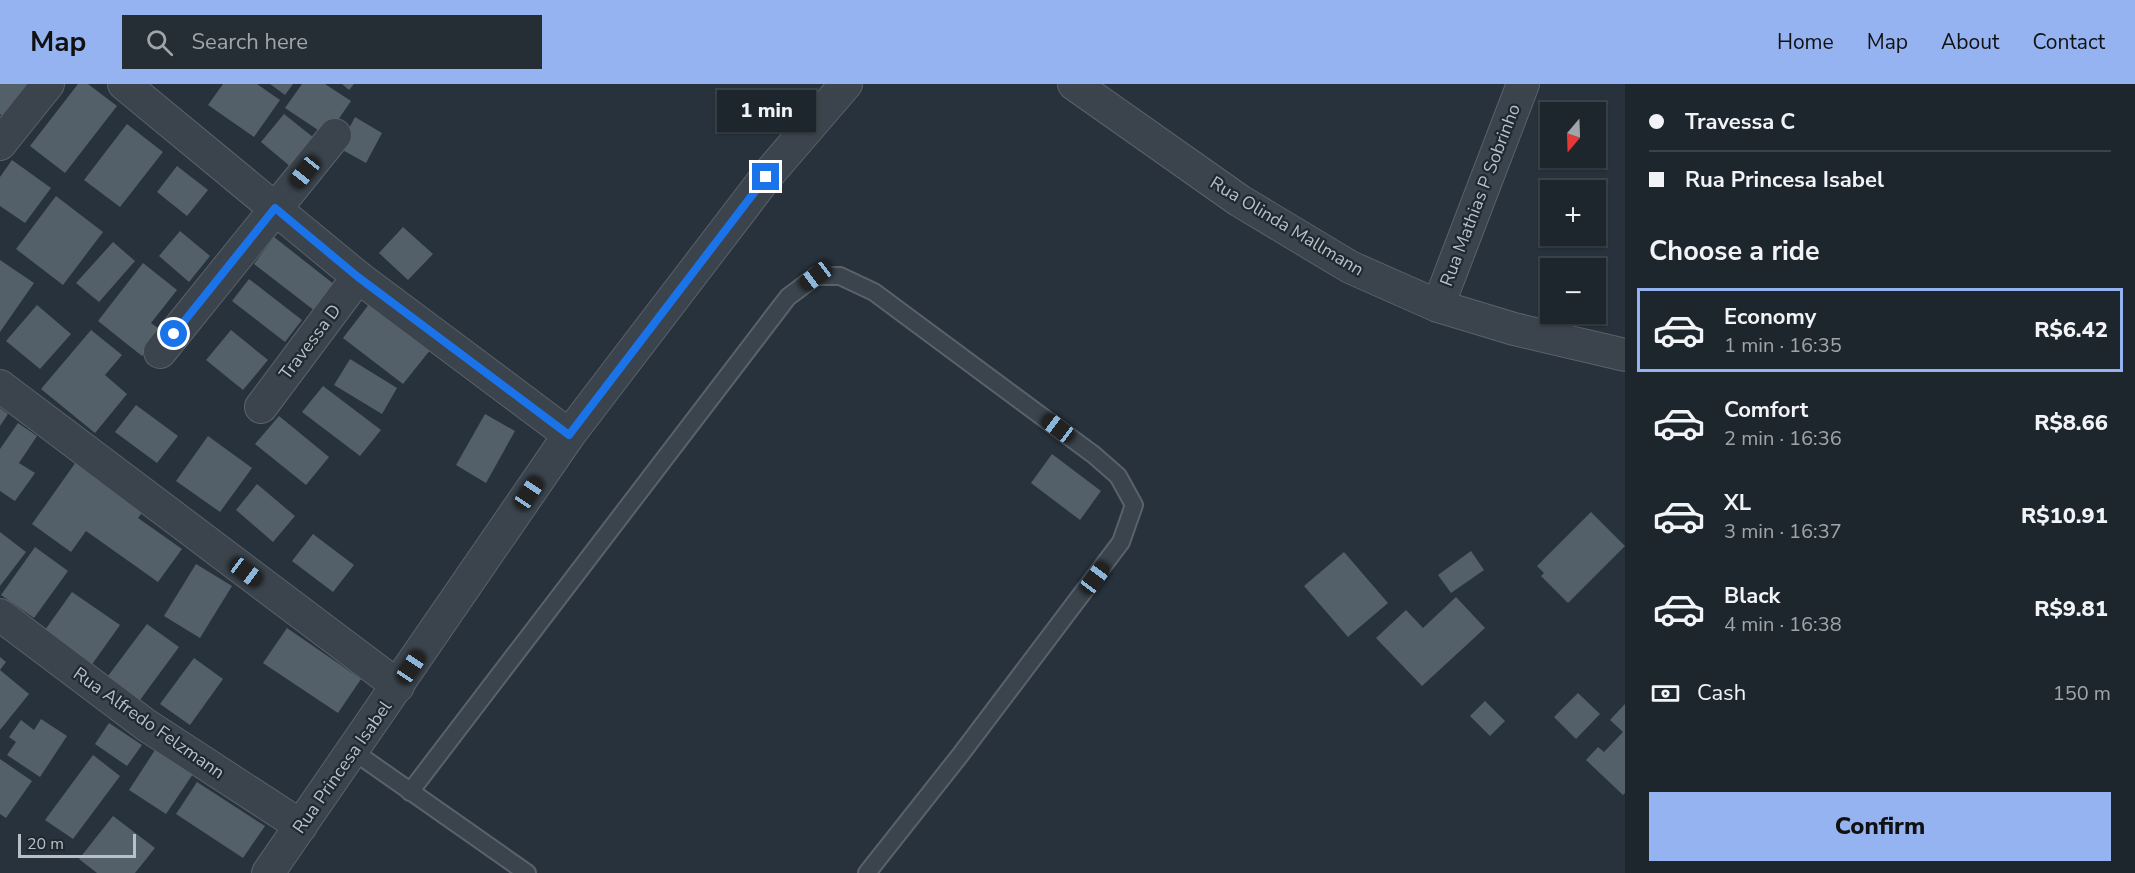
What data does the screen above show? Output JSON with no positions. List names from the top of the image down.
{
  "streets": {
    "street": [
      "Rua Mathias P Sobrinho",
      "Rua Olinda Mallmann",
      "Travessa D",
      "Rua Alfredo Felzmann",
      "Rua Princesa Isabel"
    ]
  },
  "crossings": [
    ["Rua Mathias P Sobrinho", "Rua Olinda Mallmann"],
    ["Rua Alfredo Felzmann", "Rua Princesa Isabel"]
  ],
  "scale_bar": "20 m",
  "north": "bottom",
  "page": {
    "header": "Map",
    "search": "Search here",
    "nav": [
      "Home",
      "Map",
      "About",
      "Contact"
    ],
    "banner": ["Travessa C", "Rua Princesa Isabel"],
    "bubble": "1 min",
    "map_buttons": ["+", "−"],
    "heading": "Choose a ride",
    "list": [
      {
        "name": "Economy",
        "note": "1 min · 16:35",
        "value": "R$6.42"
      },
      {
        "name": "Comfort",
        "note": "2 min · 16:36",
        "value": "R$8.66"
      },
      {
        "name": "XL",
        "note": "3 min · 16:37",
        "value": "R$10.91"
      },
      {
        "name": "Black",
        "note": "4 min · 16:38",
        "value": "R$9.81"
      }
    ],
    "pay": ["Cash", "150 m"],
    "buttons": "Confirm",
    "scale": "20 m"
  }
}
